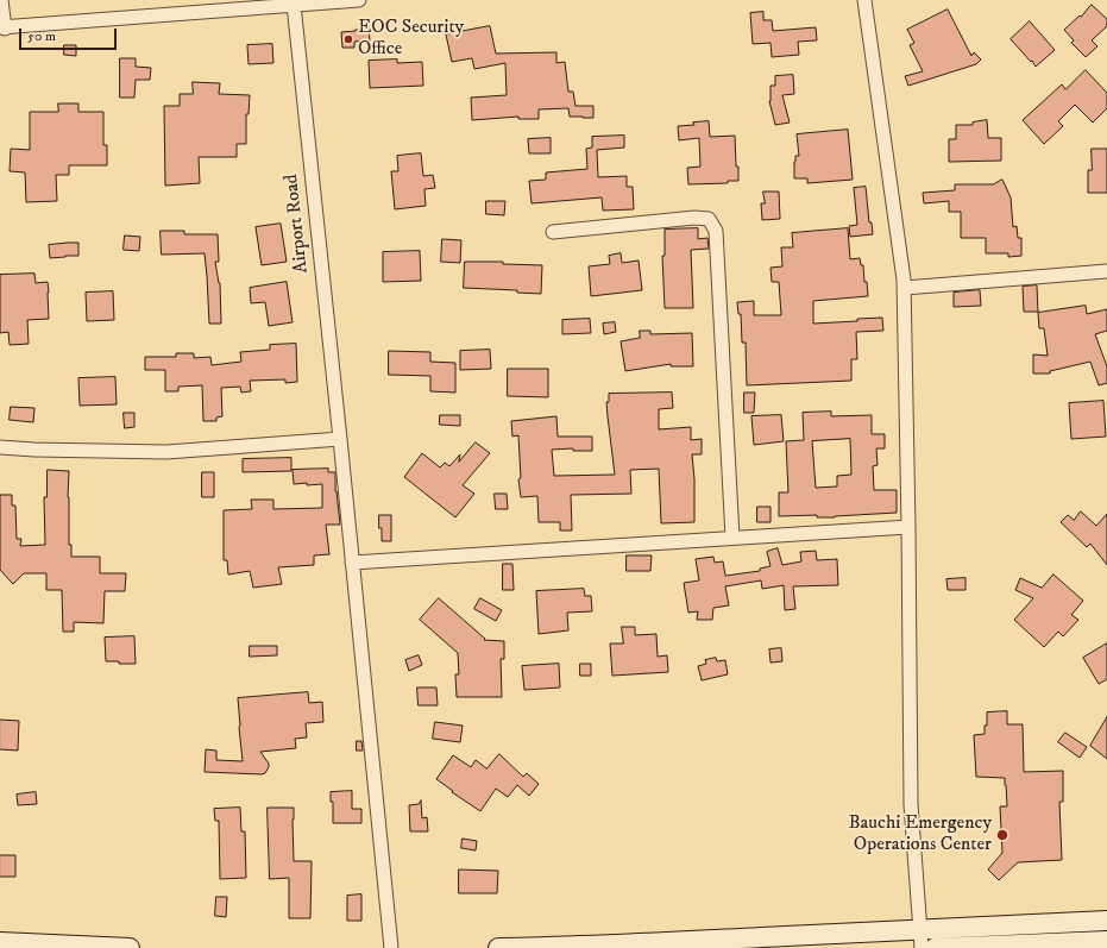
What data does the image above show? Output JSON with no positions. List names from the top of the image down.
{
  "streets": {
    "street": ["Airport Road"]
  },
  "places": ["EOC Security Office", "Bauchi Emergency Operations Center"],
  "scale_bar": "50 m"
}
